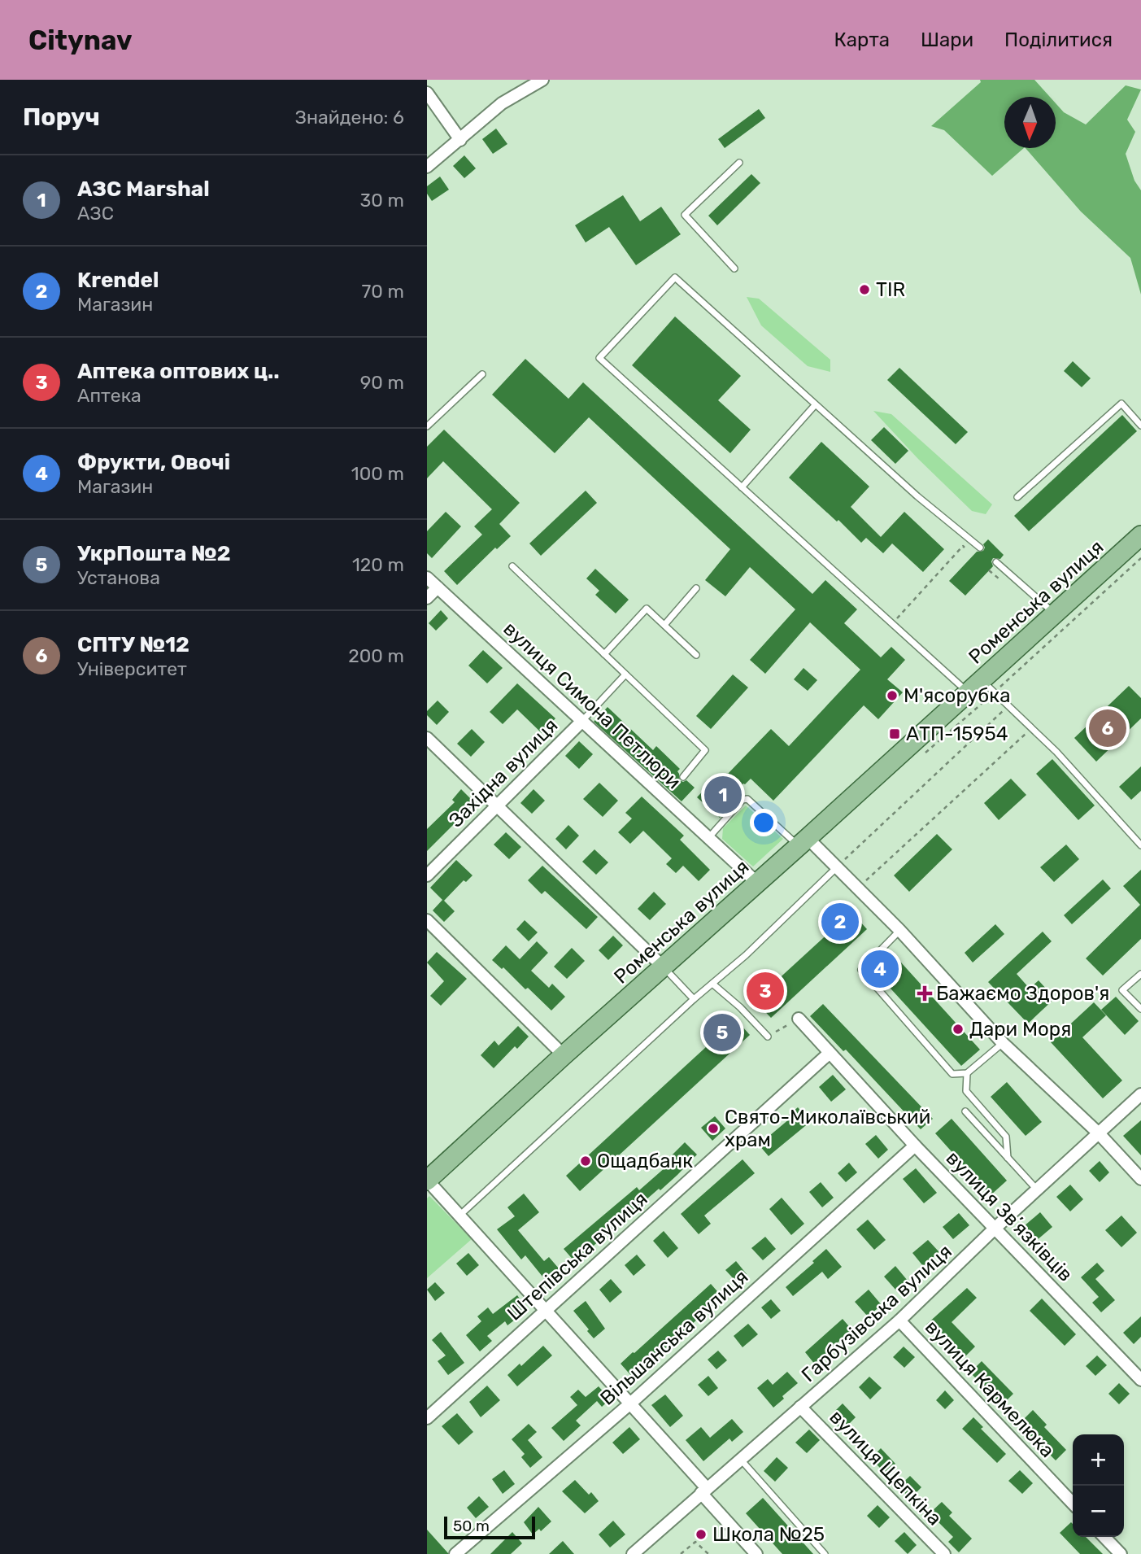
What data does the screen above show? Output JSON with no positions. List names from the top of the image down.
{
  "streets": {
    "main road": ["Роменська вулиця"],
    "street": [
      "вулиця Симона Петлюри",
      "Західна вулиця",
      "вулиця Звʼязківців",
      "Штепівська вулиця",
      "Гарбузівська вулиця",
      "Вільшанська вулиця",
      "вулиця Кармелюка",
      "вулиця Щепкіна"
    ]
  },
  "crossings": [
    ["Роменська вулиця", "вулиця Симона Петлюри"],
    ["вулиця Симона Петлюри", "Західна вулиця"],
    ["вулиця Звʼязківців", "Штепівська вулиця"],
    ["вулиця Звʼязківців", "Гарбузівська вулиця"],
    ["вулиця Звʼязківців", "Вільшанська вулиця"],
    ["Гарбузівська вулиця", "вулиця Кармелюка"],
    ["Гарбузівська вулиця", "вулиця Щепкіна"]
  ],
  "places": {
    "other": [
      "TIR",
      "М'ясорубка",
      "Дари Моря",
      "Свято-Миколаївський храм",
      "Ощадбанк",
      "Школа №25"
    ],
    "transit": ["АТП-15954"],
    "health": ["Бажаємо Здоров'я"]
  },
  "scale_bar": "50 m",
  "north": "bottom",
  "page": {
    "header": "Citynav",
    "nav": ["Карта", "Шари", "Поділитися"],
    "heading": ["Поруч", "Знайдено: 6"],
    "list": [
      {
        "mark": "1",
        "name": "АЗС Marshal",
        "note": "АЗС",
        "value": "30 m"
      },
      {
        "mark": "2",
        "name": "Krendel",
        "note": "Магазин",
        "value": "70 m"
      },
      {
        "mark": "3",
        "name": "Аптека оптових ц..",
        "note": "Аптека",
        "value": "90 m"
      },
      {
        "mark": "4",
        "name": "Фрукти, Овочі",
        "note": "Магазин",
        "value": "100 m"
      },
      {
        "mark": "5",
        "name": "УкрПошта №2",
        "note": "Установа",
        "value": "120 m"
      },
      {
        "mark": "6",
        "name": "СПТУ №12",
        "note": "Університет",
        "value": "200 m"
      }
    ],
    "pins": [
      "6",
      "1",
      "2",
      "4",
      "3",
      "5"
    ],
    "map_buttons": ["+", "−"],
    "scale": "50 m"
  }
}
